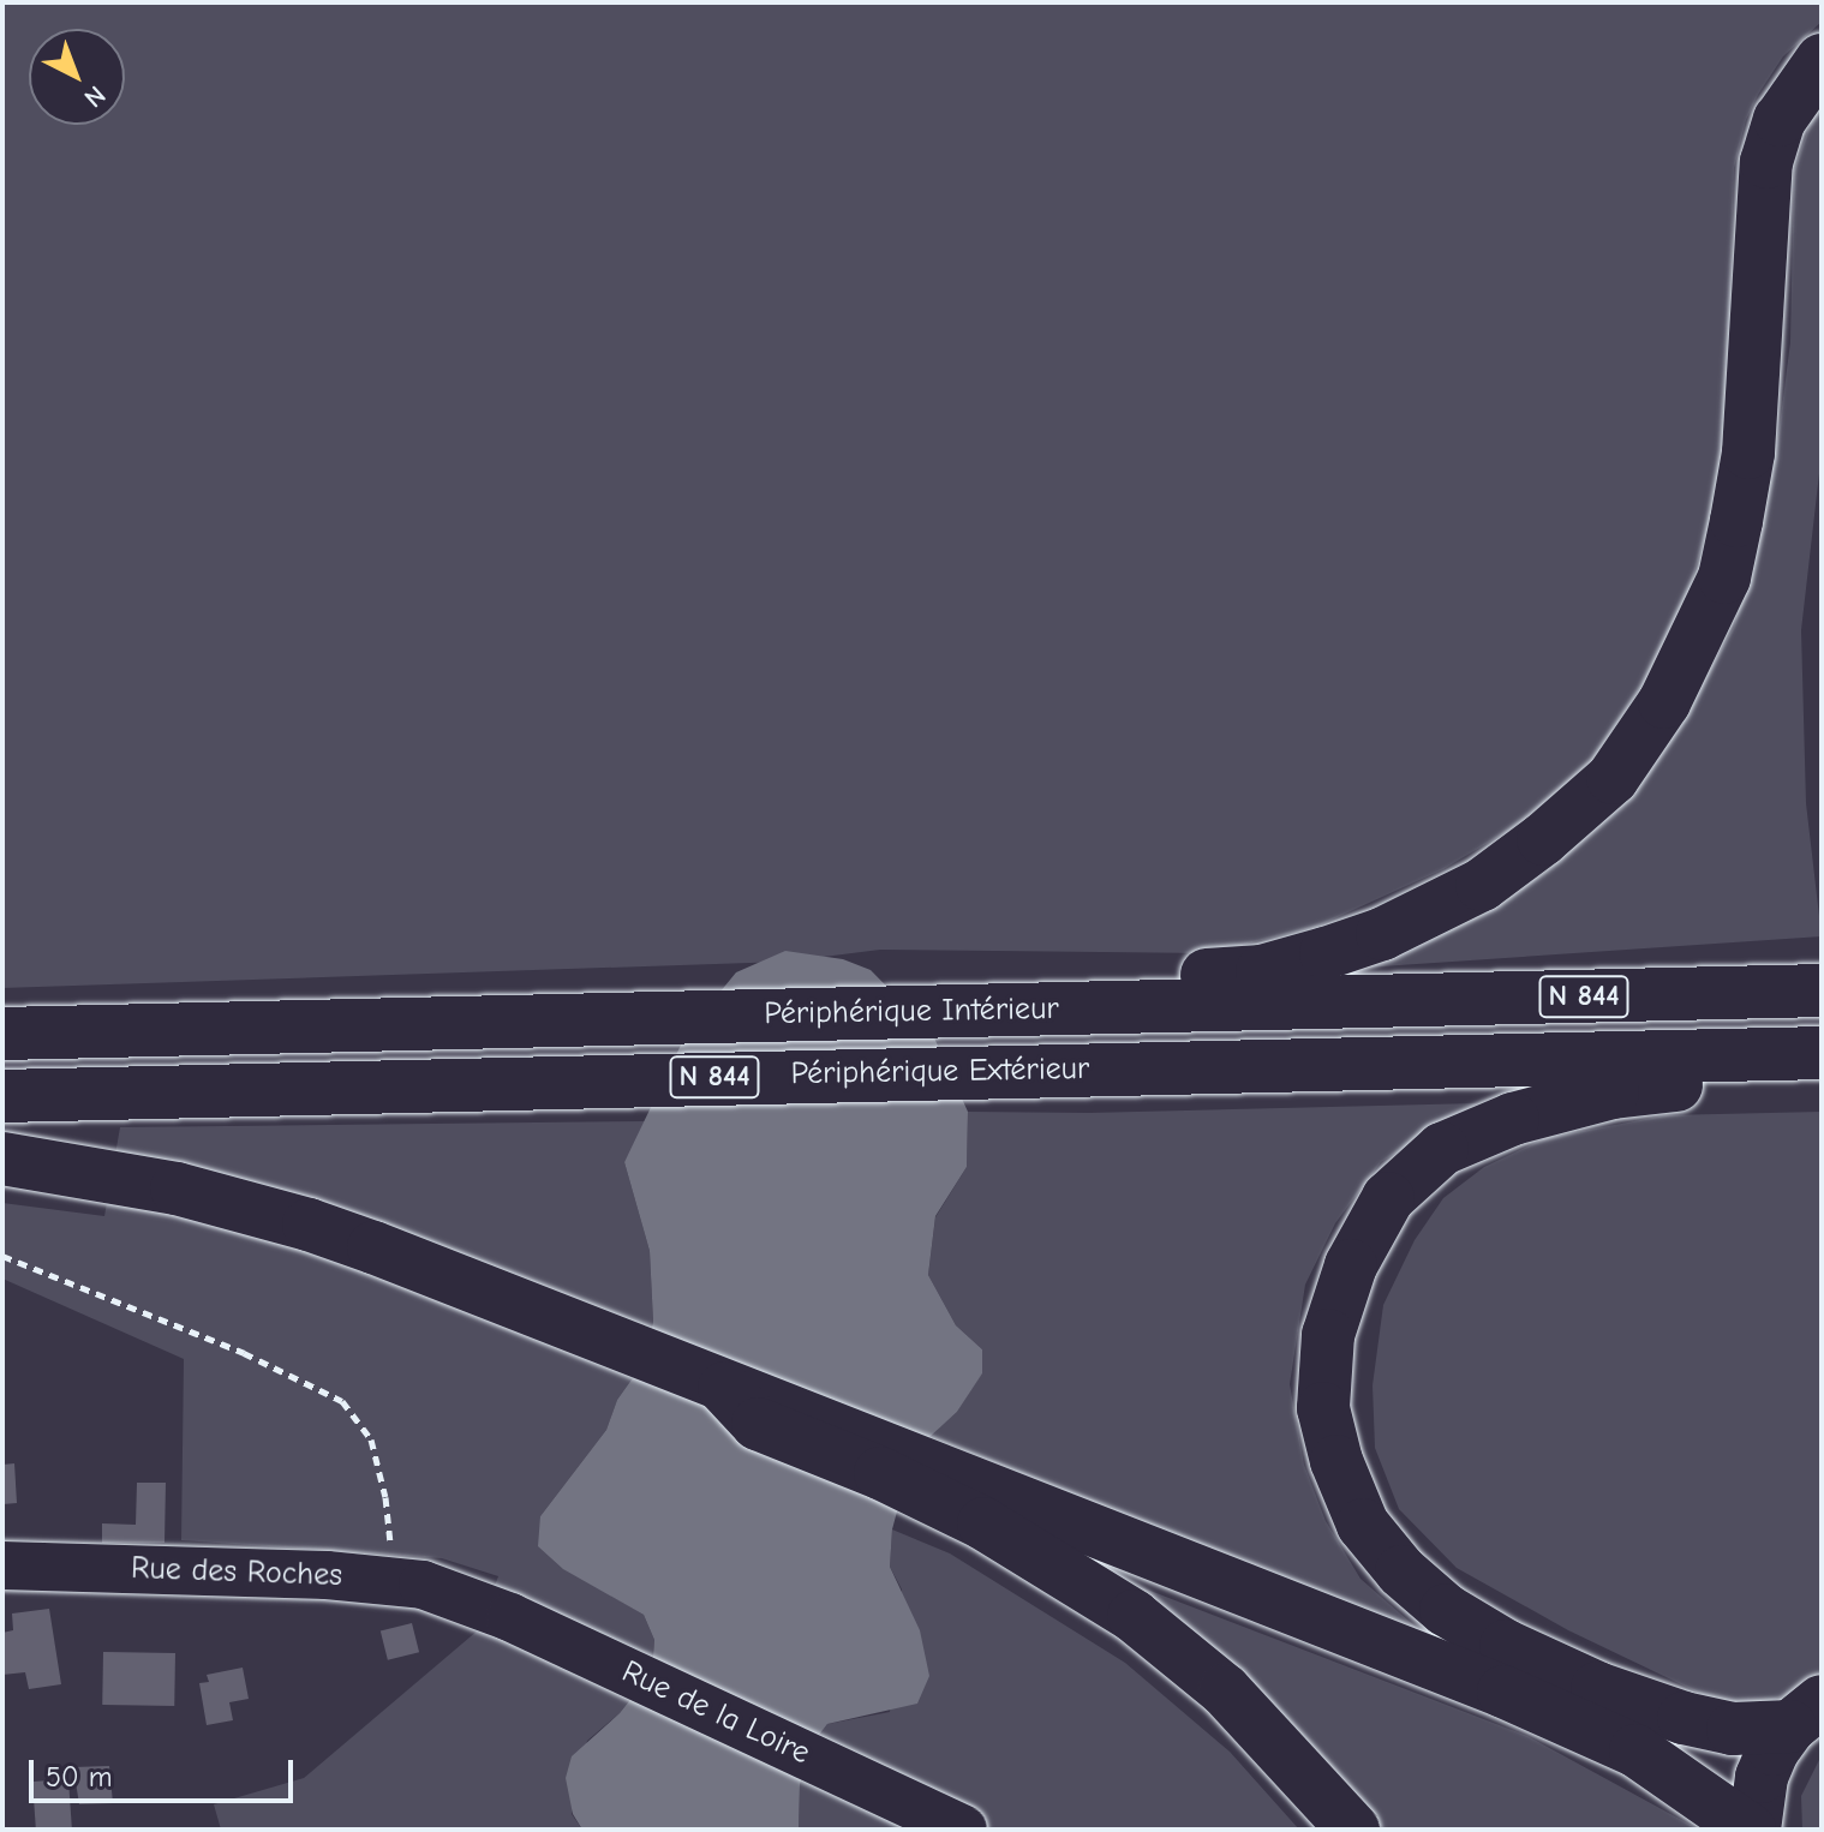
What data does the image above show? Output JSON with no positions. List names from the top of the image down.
{
  "streets": {
    "main road": ["N 844", "Périphérique Intérieur", "Périphérique Extérieur"],
    "street": ["Rue des Roches", "Rue de la Loire"]
  },
  "crossings": [
    ["Rue des Roches", "Rue de la Loire"]
  ],
  "scale_bar": "50 m",
  "north": "bottom right"
}
